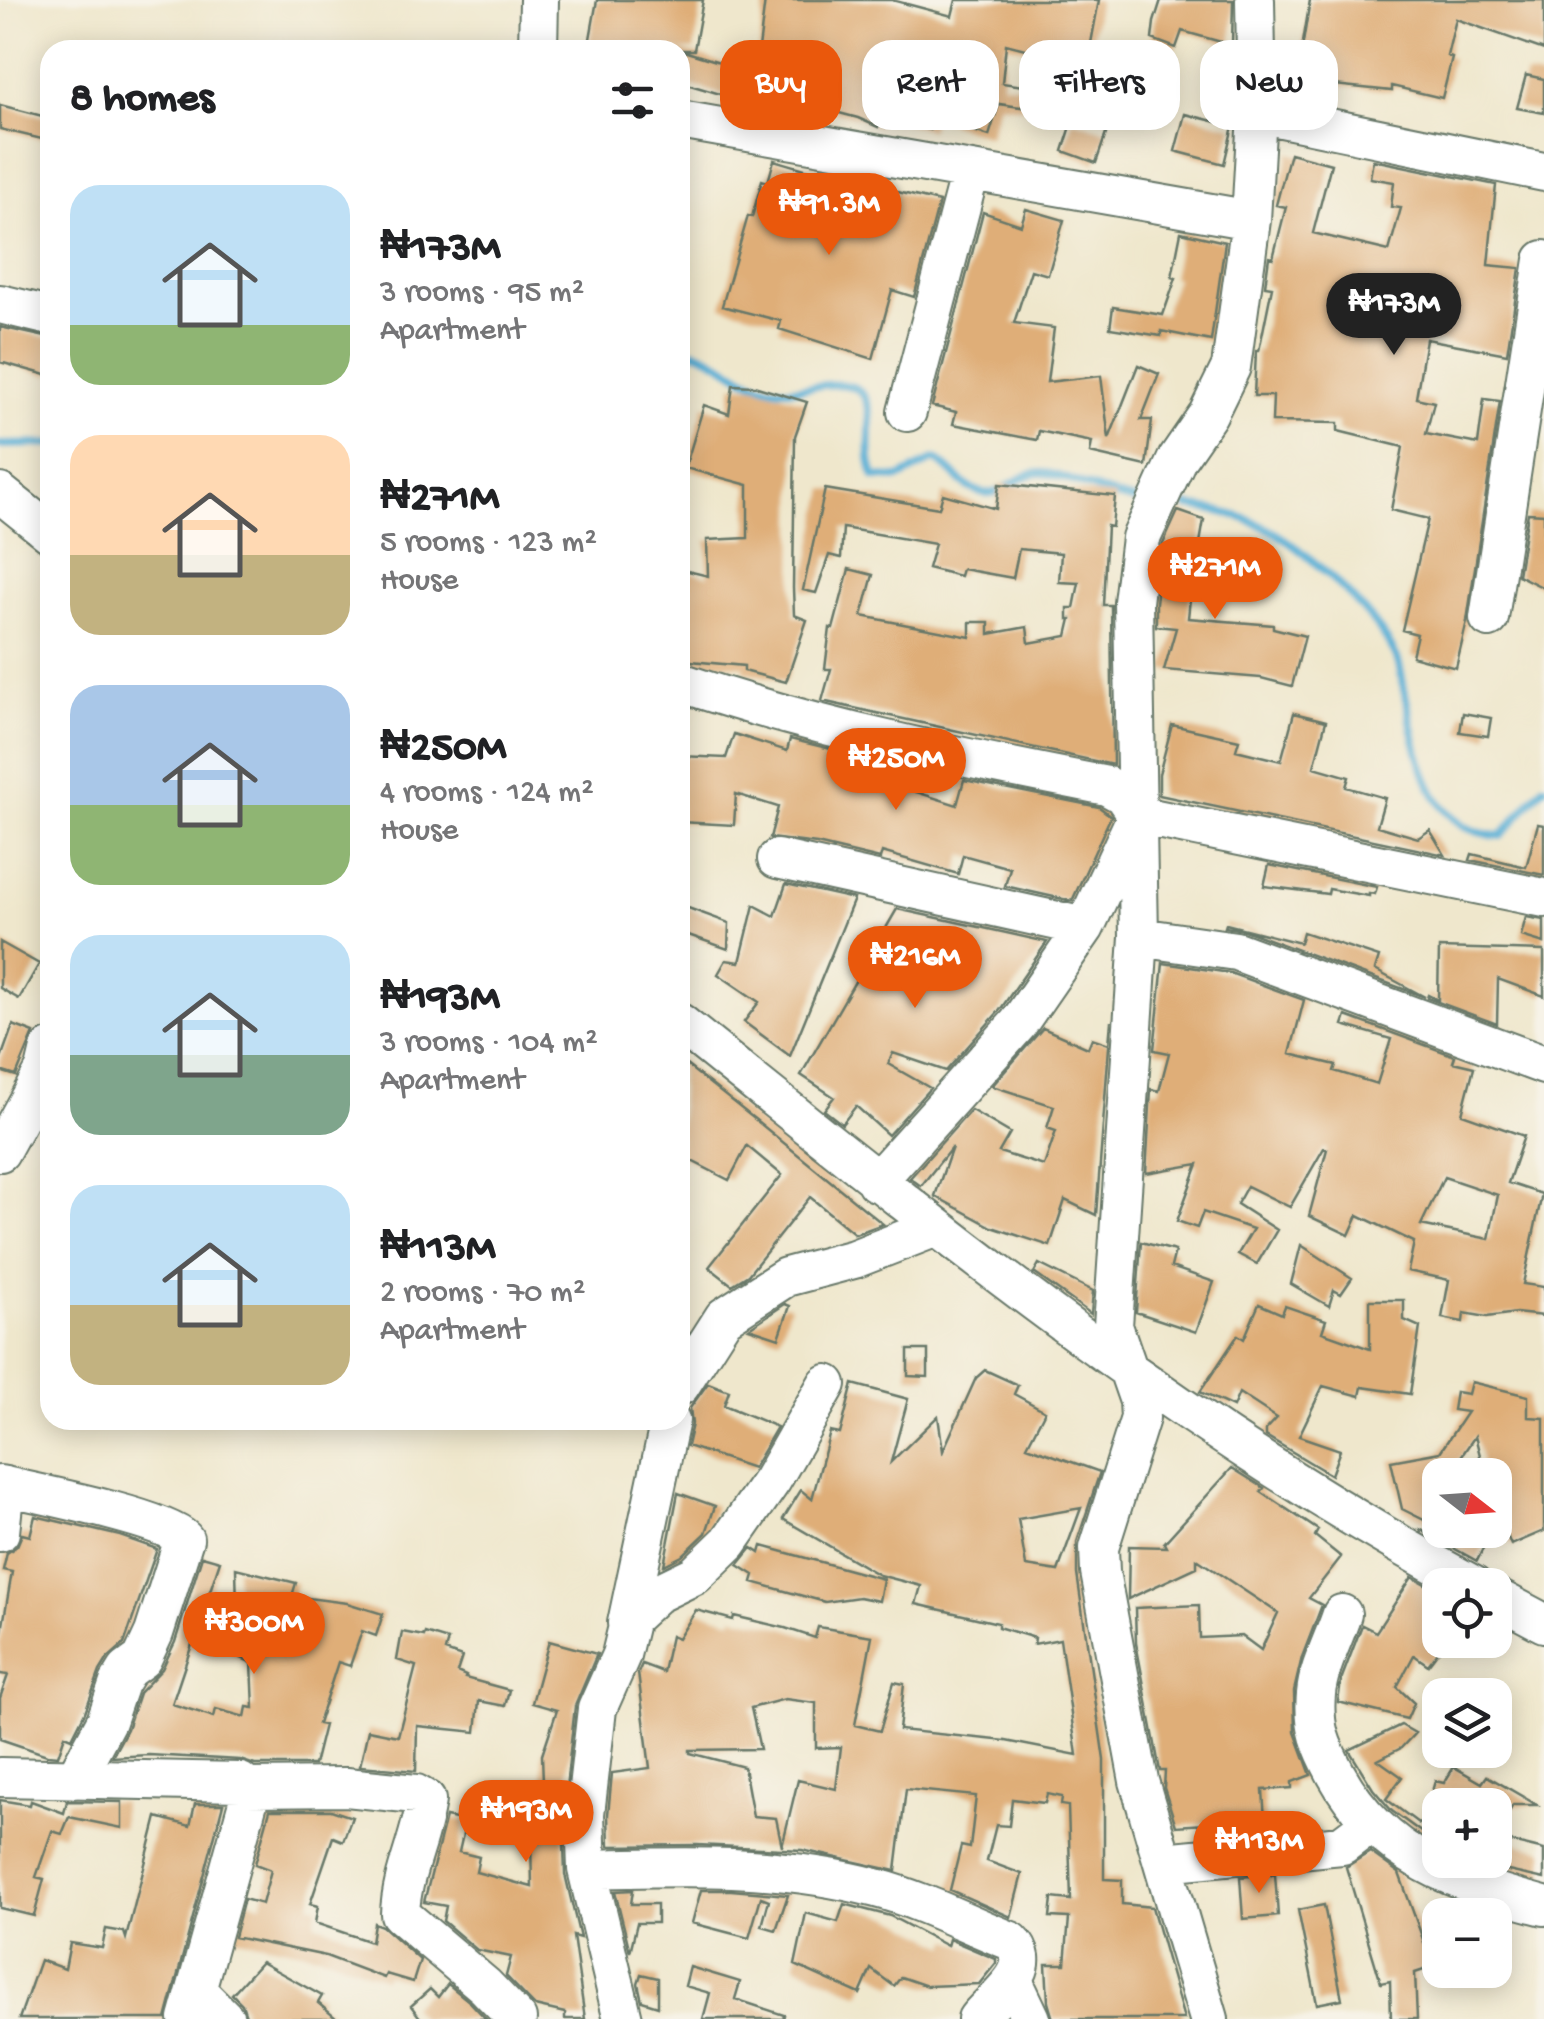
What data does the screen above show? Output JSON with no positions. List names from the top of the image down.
{
  "north": "right",
  "page": {
    "chip": [
      "Buy",
      "Rent",
      "Filters",
      "New"
    ],
    "heading": "8 homes",
    "list": [
      {
        "name": "₦173M",
        "note": "3 rooms · 95 m² · Apartment"
      },
      {
        "name": "₦271M",
        "note": "5 rooms · 123 m² · House"
      },
      {
        "name": "₦250M",
        "note": "4 rooms · 124 m² · House"
      },
      {
        "name": "₦193M",
        "note": "3 rooms · 104 m² · Apartment"
      },
      {
        "name": "₦113M",
        "note": "2 rooms · 70 m² · Apartment"
      }
    ],
    "price": [
      "₦91.3M",
      "₦173M",
      "₦271M",
      "₦250M",
      "₦216M",
      "₦300M",
      "₦193M",
      "₦113M"
    ],
    "map_buttons": ["+", "−"]
  }
}
